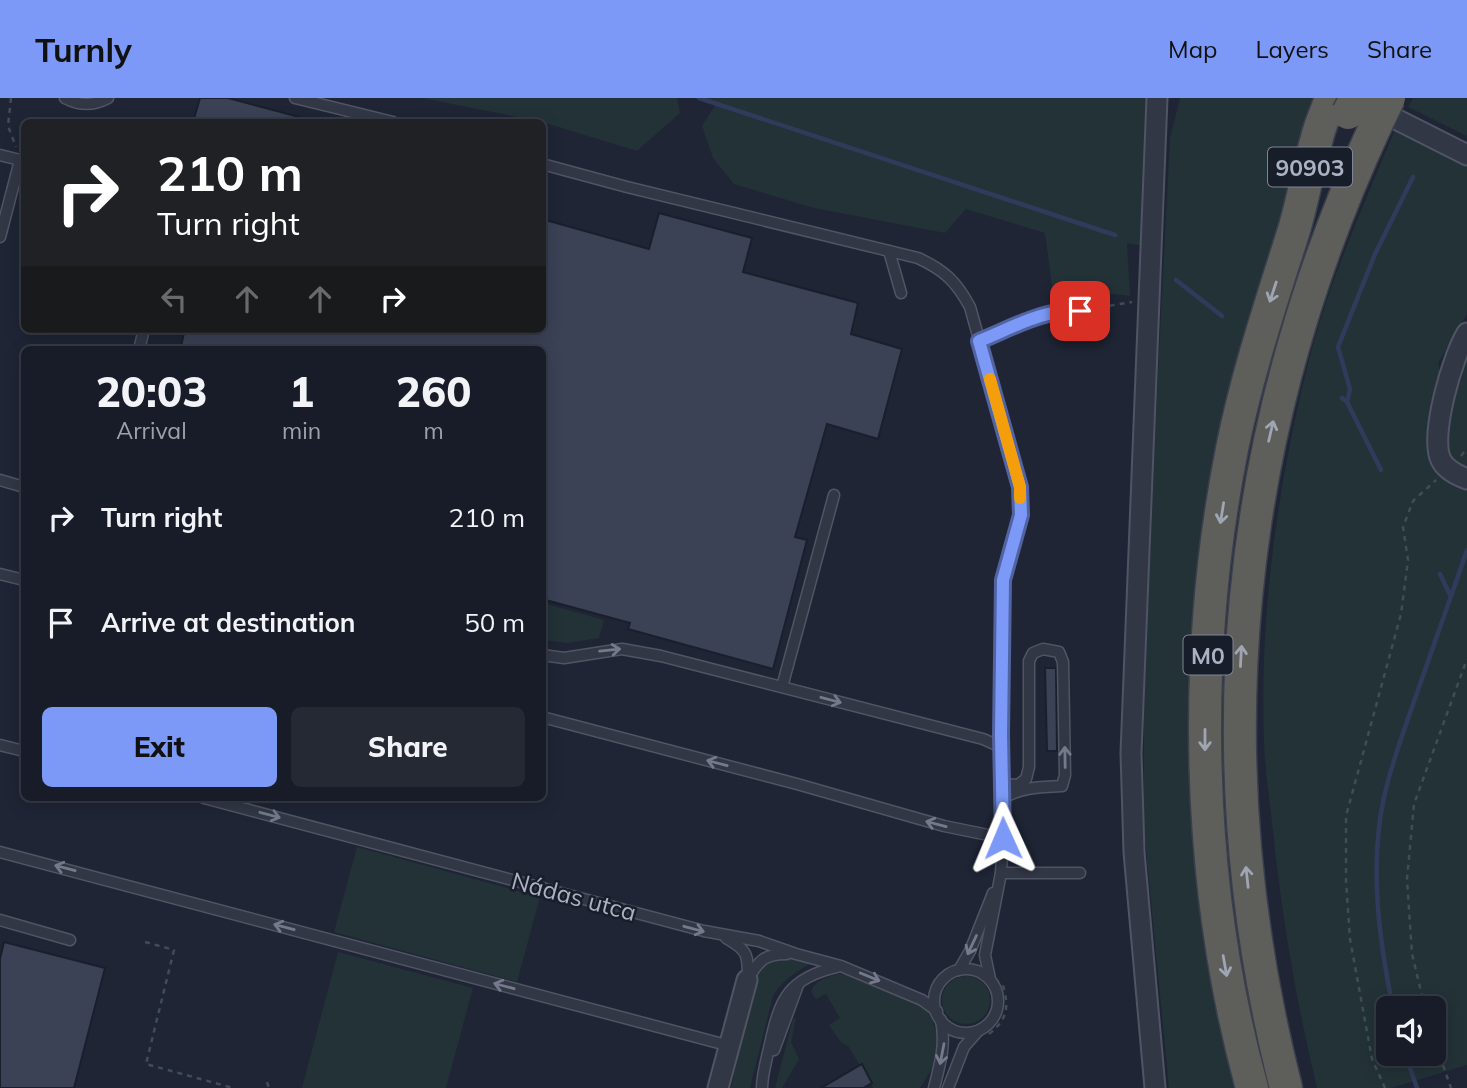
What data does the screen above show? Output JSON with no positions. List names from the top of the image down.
{
  "streets": {
    "highway": ["M0"],
    "lane": ["Nádas utca"]
  },
  "one_way": ["Nádas utca"],
  "page": {
    "header": "Turnly",
    "nav": ["Map", "Layers", "Share"],
    "turn": ["210 m", "Turn right"],
    "eta": [
      "20:03",
      "Arrival",
      "1",
      "min",
      "260",
      "m"
    ],
    "list": [
      {
        "name": "Turn right",
        "value": "210 m"
      },
      {
        "name": "Arrive at destination",
        "value": "50 m"
      }
    ],
    "buttons": ["Exit", "Share"]
  }
}
